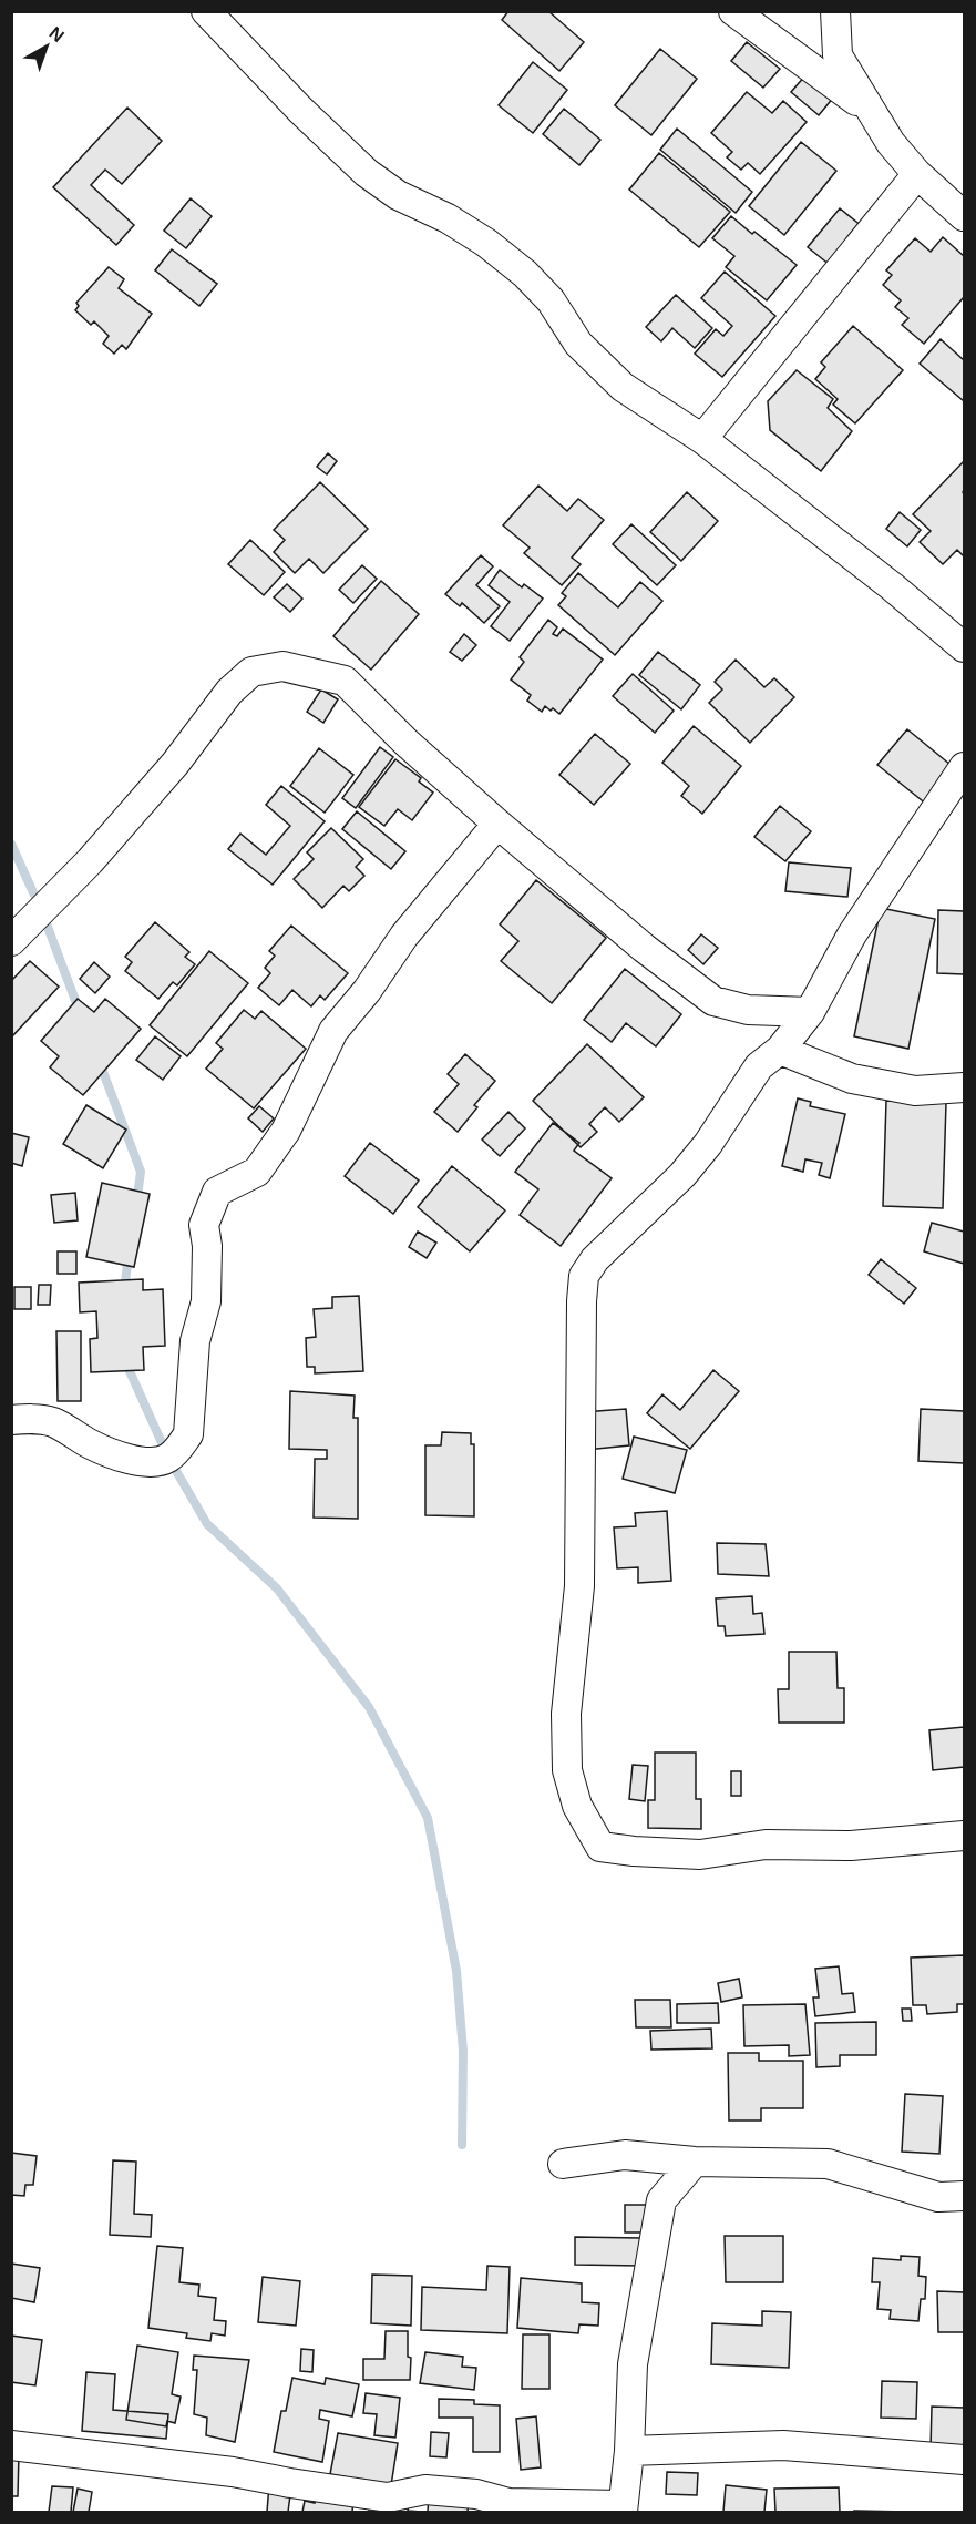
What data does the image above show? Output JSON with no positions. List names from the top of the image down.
{
  "north": "top right"
}
